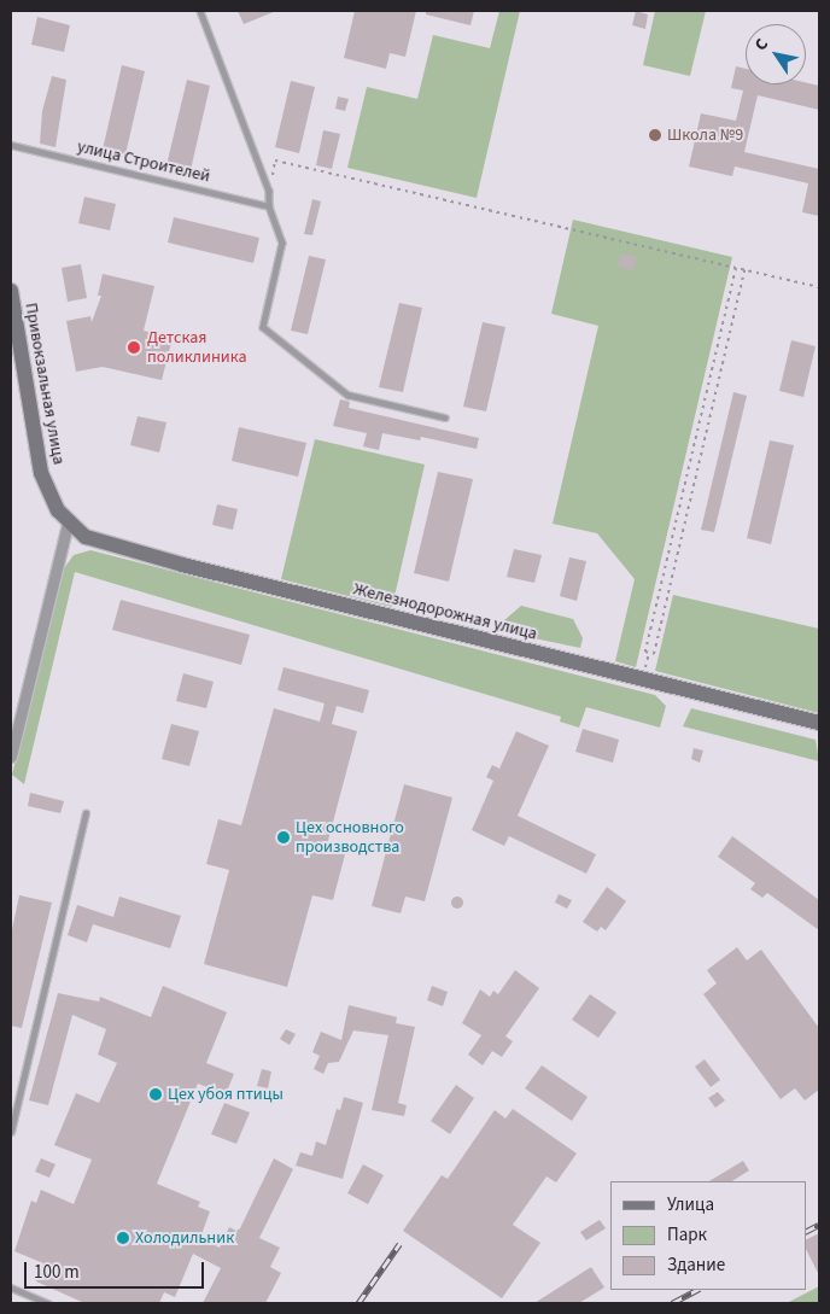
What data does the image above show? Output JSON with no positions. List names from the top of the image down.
{
  "streets": {
    "main road": ["Привокзальная улица", "Железнодорожная улица"],
    "lane": ["улица Строителей"]
  },
  "crossings": [
    ["Привокзальная улица", "Железнодорожная улица"]
  ],
  "places": [
    "Школа №9",
    "Детская поликлиника",
    "Цех основного производства",
    "Цех убоя птицы",
    "Холодильник"
  ],
  "legend": ["Улица", "Парк", "Здание"],
  "scale_bar": "100 m",
  "north": "top left"
}
